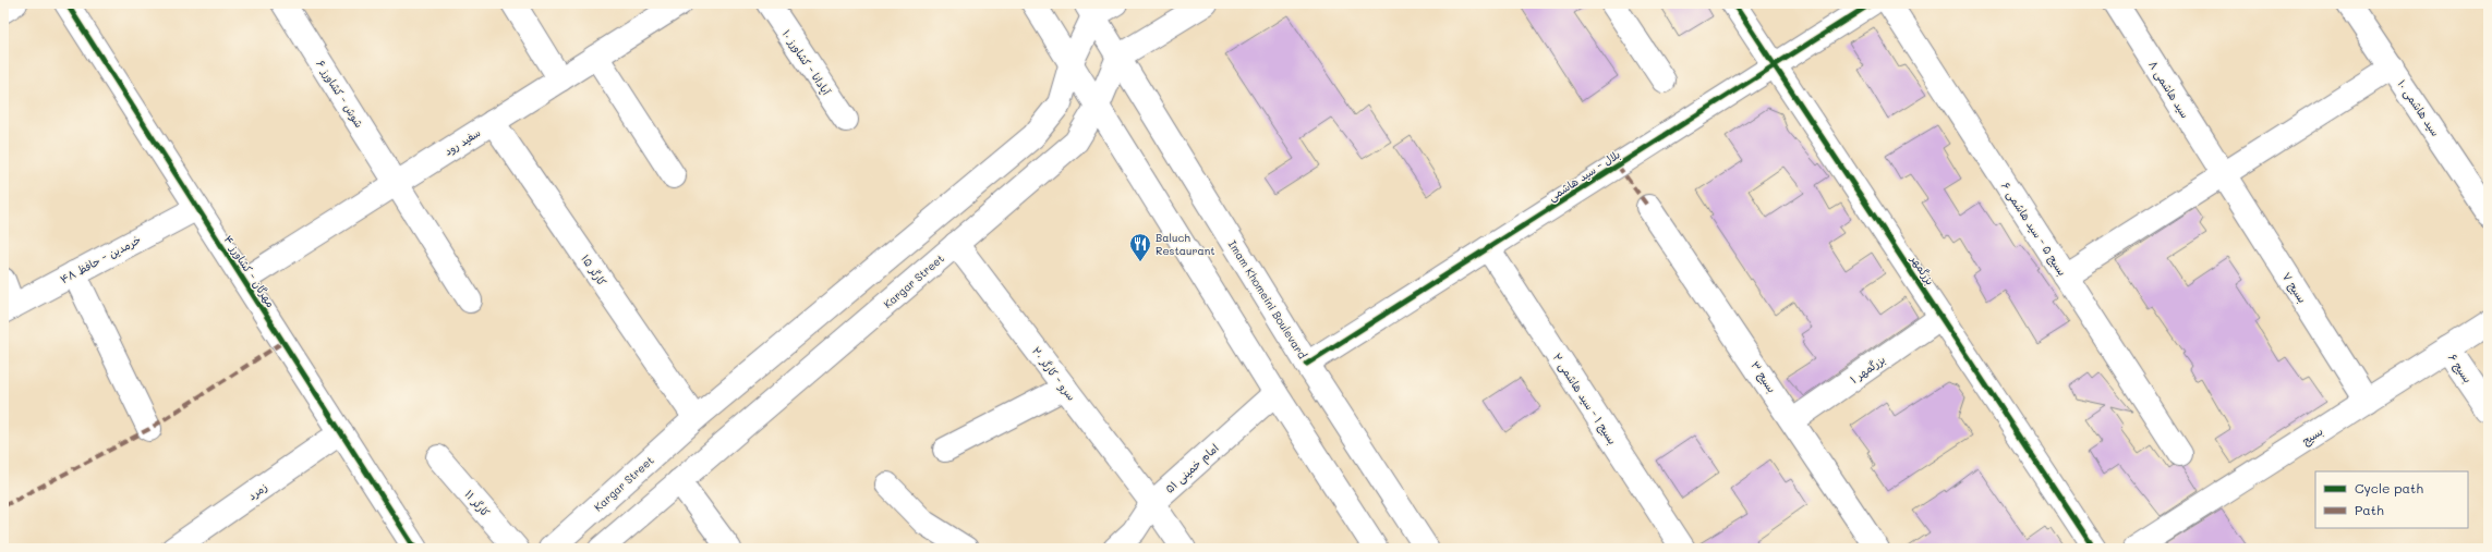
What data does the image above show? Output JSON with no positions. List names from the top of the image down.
{
  "streets": {
    "street": [
      "آپادانا - کشاورز ۱۰",
      "سید هاشمی ۸",
      "شوش - کشاورز ۶",
      "سید هاشمی ۱۰",
      "سفید رود",
      "بلال - سید هاشمی",
      "بسیج ۵ - سید هاشمی ۶",
      "خرمدین - حافظ ۴۸",
      "کارگر ۱۵",
      "بزرگمهر",
      "مهرگان - کشاورز ۴",
      "Kargar Street",
      "بسیج ۷",
      "Imam Khomeini Boulevard",
      "بسیج ۶",
      "بزرگمهر ۱",
      "سرو - کارگر ۲۰",
      "بسیج ۳",
      "بسیج ۱ - سید هاشمی ۲",
      "بسیج",
      "امام خمینی ۵۱",
      "زمرد",
      "کارگر ۱۱"
    ]
  },
  "crossings": [
    ["سید هاشمی ۸", "بسیج ۷"],
    ["شوش - کشاورز ۶", "سفید رود"],
    ["سفید رود", "کارگر ۱۵"],
    ["سفید رود", "مهرگان - کشاورز ۴"],
    ["بلال - سید هاشمی", "بزرگمهر"],
    ["بلال - سید هاشمی", "Imam Khomeini Boulevard"],
    ["بلال - سید هاشمی", "بسیج ۱ - سید هاشمی ۲"],
    ["خرمدین - حافظ ۴۸", "مهرگان - کشاورز ۴"],
    ["کارگر ۱۵", "Kargar Street"],
    ["بزرگمهر", "بزرگمهر ۱"],
    ["مهرگان - کشاورز ۴", "زمرد"],
    ["Kargar Street", "Imam Khomeini Boulevard"],
    ["Kargar Street", "سرو - کارگر ۲۰"],
    ["بسیج ۷", "بسیج"],
    ["بسیج ۶", "بسیج"],
    ["بزرگمهر ۱", "بسیج ۳"],
    ["سرو - کارگر ۲۰", "امام خمینی ۵۱"]
  ],
  "places": {
    "restaurant": ["Baluch Restaurant"]
  },
  "legend": ["Cycle path", "Path"]
}
